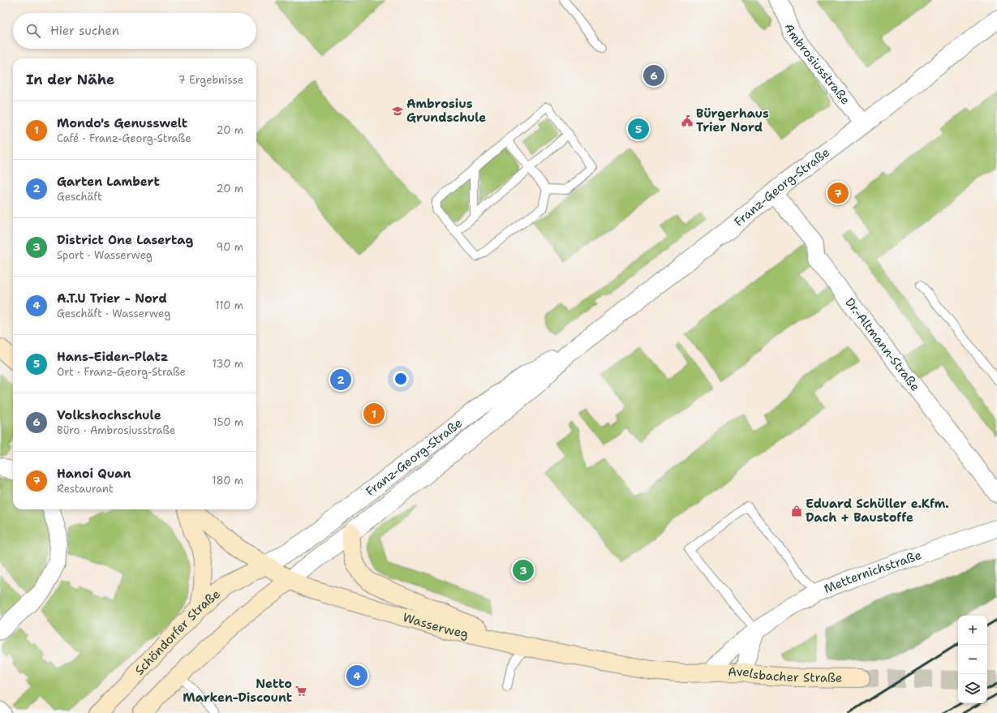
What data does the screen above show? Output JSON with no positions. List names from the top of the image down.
{
  "streets": {
    "main road": ["Wasserweg", "Schöndorfer Straße", "Avelsbacher Straße"],
    "street": [
      "Ambrosiusstraße",
      "Franz-Georg-Straße",
      "Dr.-Altmann-Straße",
      "Metternichstraße"
    ]
  },
  "crossings": [
    ["Ambrosiusstraße", "Franz-Georg-Straße"],
    ["Franz-Georg-Straße", "Dr.-Altmann-Straße"],
    ["Franz-Georg-Straße", "Wasserweg"],
    ["Franz-Georg-Straße", "Schöndorfer Straße"],
    ["Metternichstraße", "Wasserweg"],
    ["Metternichstraße", "Avelsbacher Straße"],
    ["Wasserweg", "Schöndorfer Straße"],
    ["Wasserweg", "Avelsbacher Straße"]
  ],
  "places": {
    "school or university": ["Ambrosius Grundschule"],
    "public building": ["Bürgerhaus Trier Nord"],
    "shop": ["Eduard Schüller e.Kfm. Dach + Baustoffe"],
    "supermarket": ["Netto Marken-Discount"]
  },
  "page": {
    "search": "Hier suchen",
    "heading": ["In der Nähe", "7 Ergebnisse"],
    "pins": [
      "6",
      "5",
      "7",
      "2",
      "1",
      "3",
      "4"
    ],
    "list": [
      {
        "mark": "1",
        "name": "Mondo's Genusswelt",
        "note": "Café · Franz-Georg-Straße",
        "value": "20 m"
      },
      {
        "mark": "2",
        "name": "Garten Lambert",
        "note": "Geschäft",
        "value": "20 m"
      },
      {
        "mark": "3",
        "name": "District One Lasertag",
        "note": "Sport · Wasserweg",
        "value": "90 m"
      },
      {
        "mark": "4",
        "name": "A.T.U Trier - Nord",
        "note": "Geschäft · Wasserweg",
        "value": "110 m"
      },
      {
        "mark": "5",
        "name": "Hans-Eiden-Platz",
        "note": "Ort · Franz-Georg-Straße",
        "value": "130 m"
      },
      {
        "mark": "6",
        "name": "Volkshochschule",
        "note": "Büro · Ambrosiusstraße",
        "value": "150 m"
      },
      {
        "mark": "7",
        "name": "Hanoi Quan",
        "note": "Restaurant",
        "value": "180 m"
      }
    ],
    "map_buttons": ["+", "−"]
  }
}
